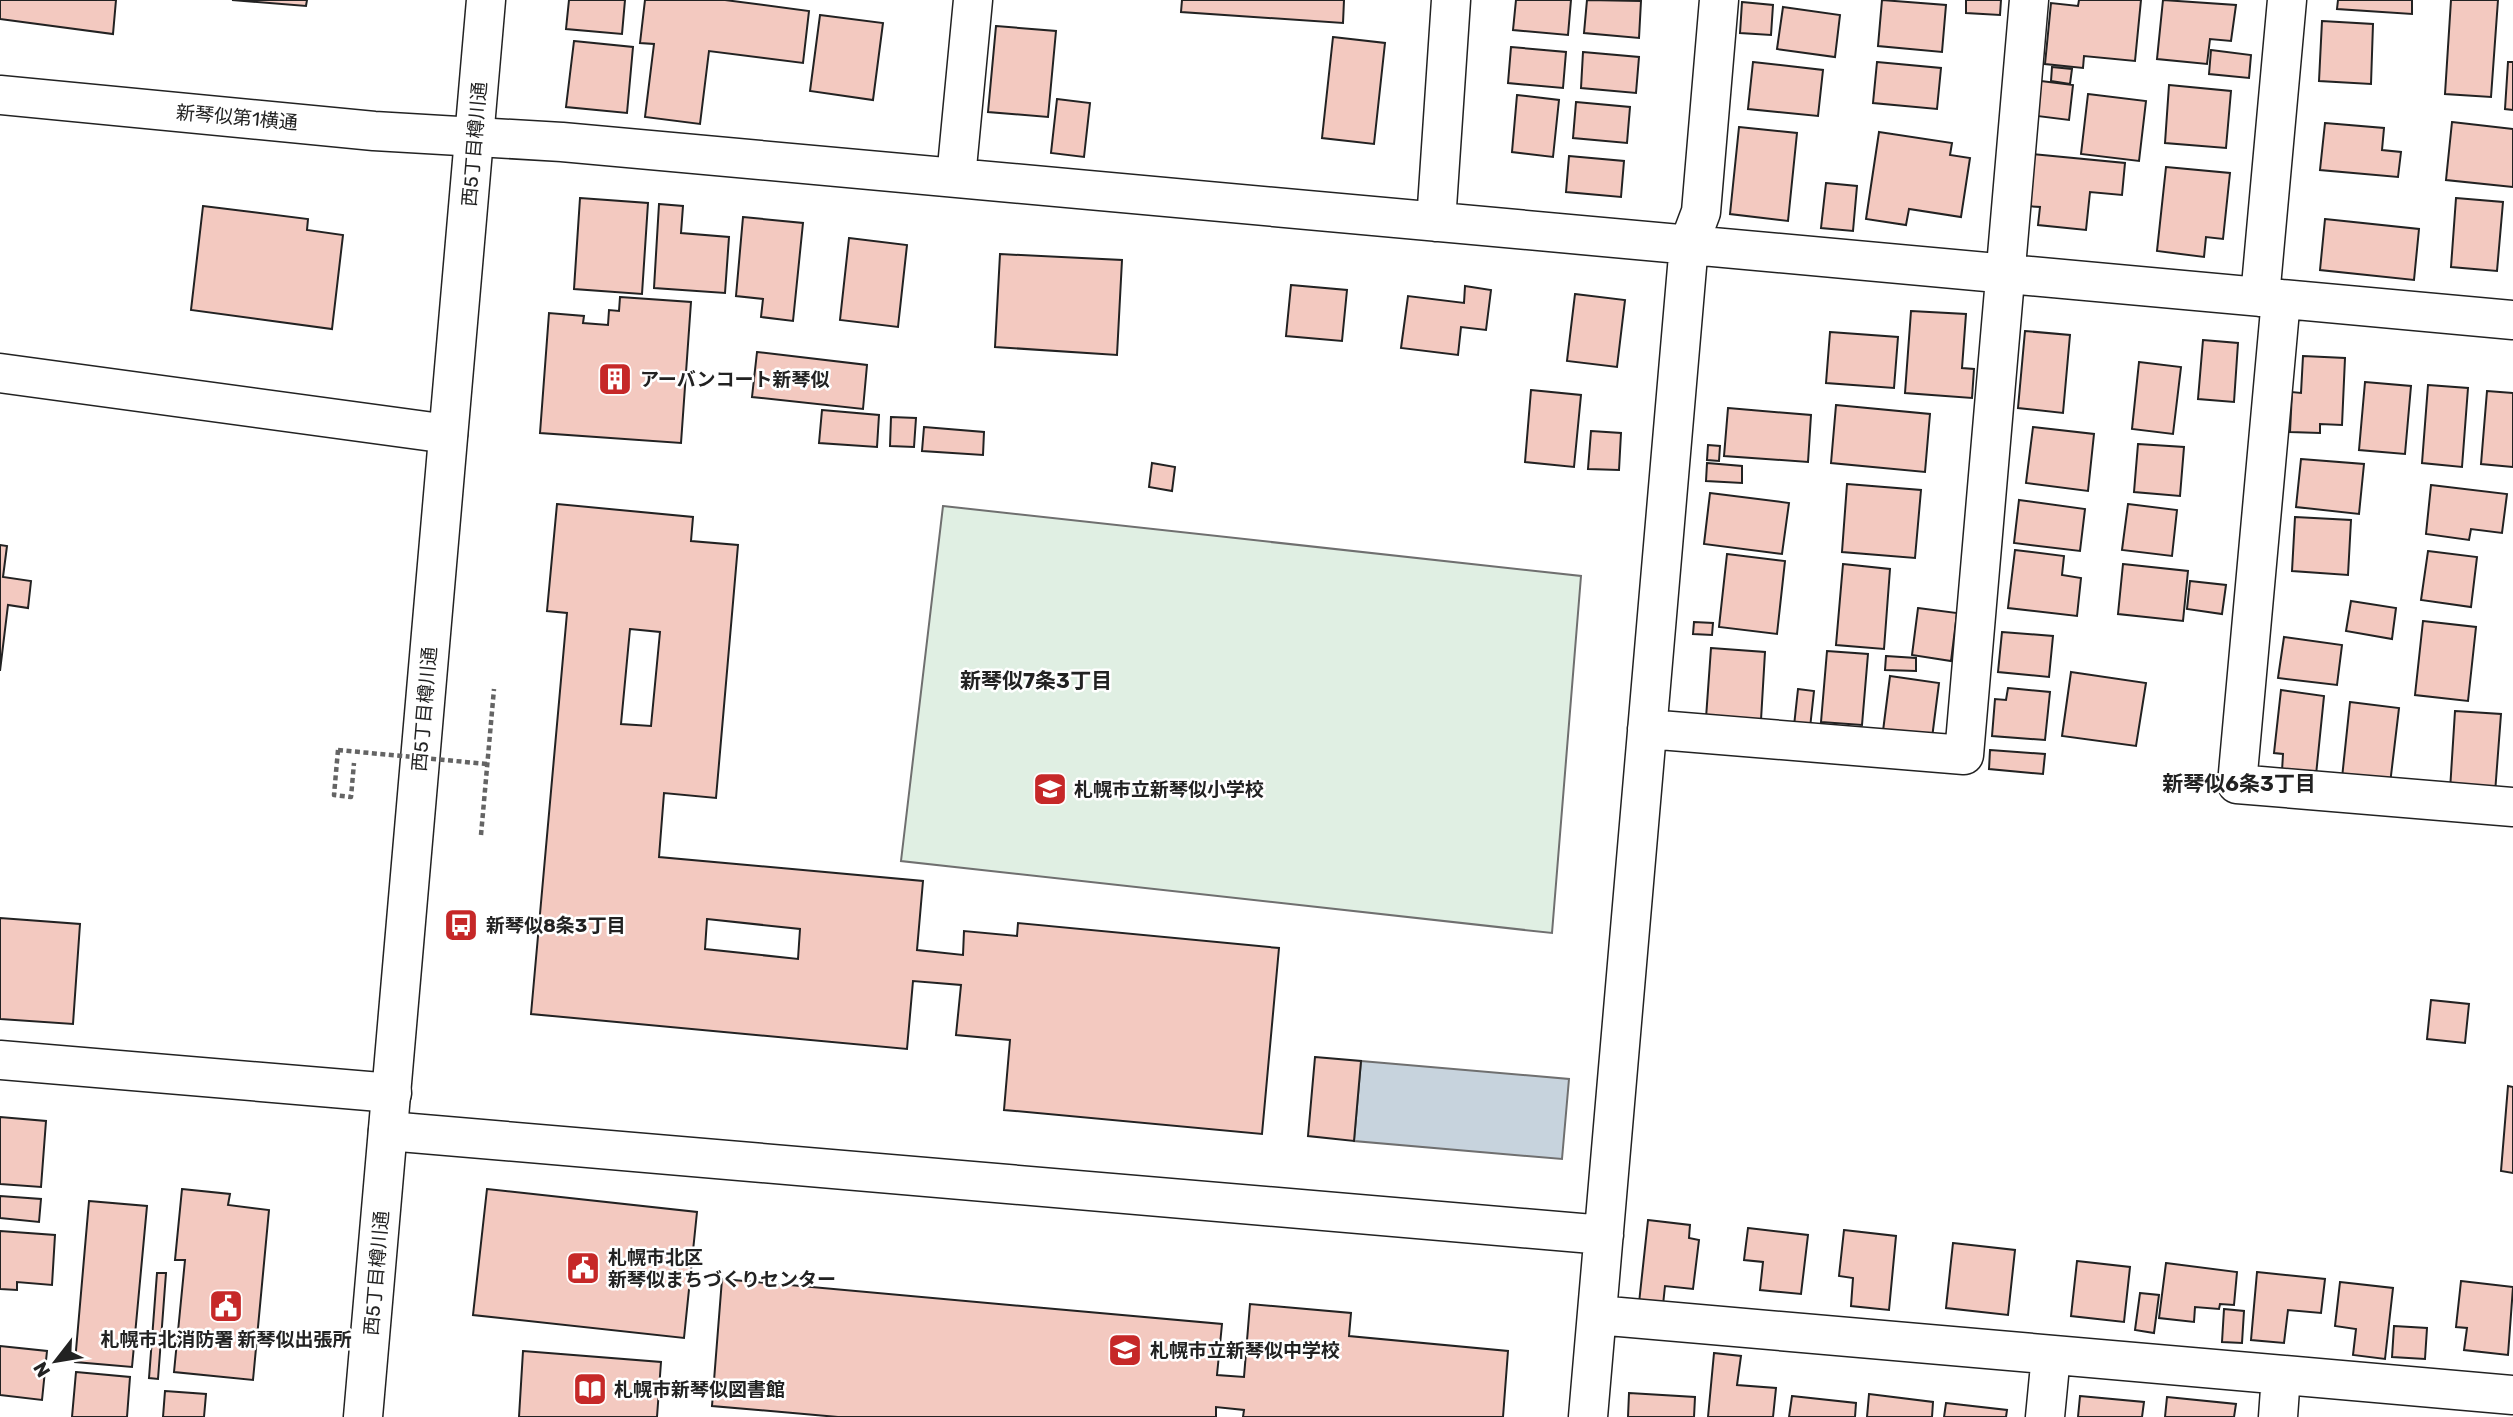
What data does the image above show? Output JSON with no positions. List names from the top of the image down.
{
  "streets": {
    "street": ["新琴似第1横通", "西5丁目樽川通"]
  },
  "crossings": [
    ["新琴似第1横通", "西5丁目樽川通"]
  ],
  "districts": ["新琴似7条3丁目", "新琴似6条3丁目"],
  "places": {
    "building": ["アーバンコート新琴似"],
    "school or university": ["札幌市立新琴似小学校", "札幌市立新琴似中学校"],
    "bus stop": ["新琴似8条3丁目"],
    "public building": ["札幌市北区 新琴似まちづくりセンター", "札幌市北消防署 新琴似出張所"],
    "library": ["札幌市新琴似図書館"]
  },
  "north": "bottom left"
}
